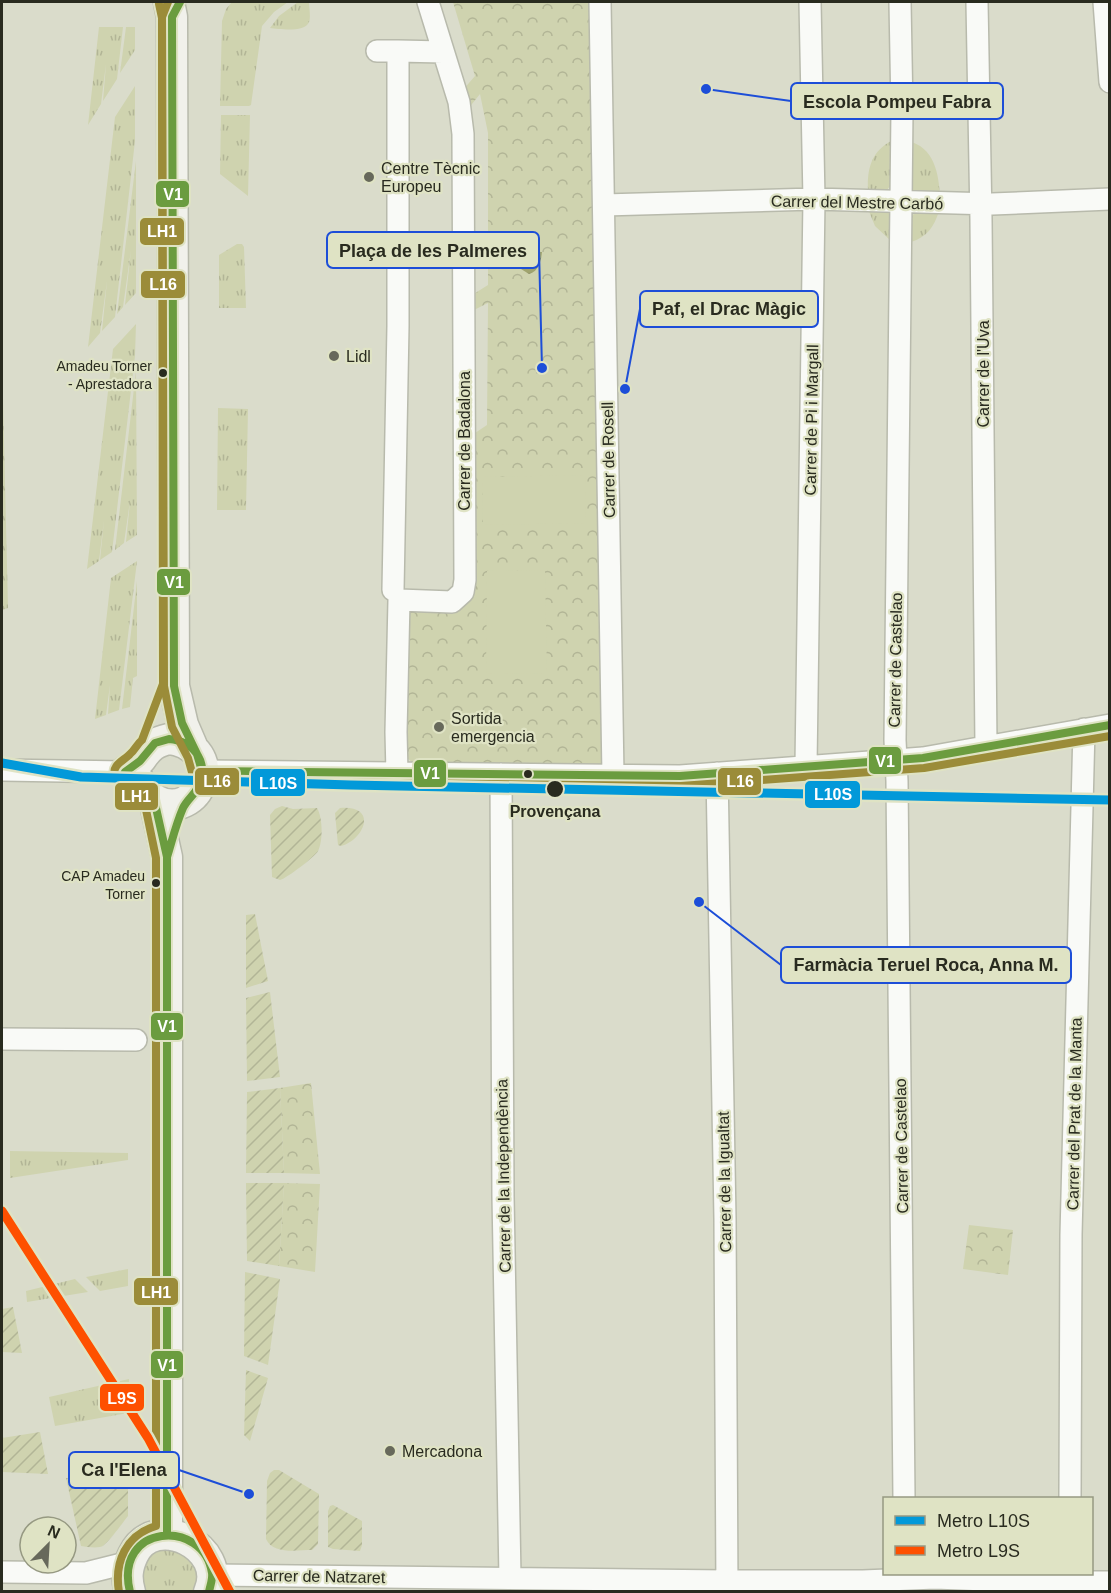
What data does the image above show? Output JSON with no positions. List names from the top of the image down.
{
  "streets": {
    "street": [
      "Carrer del Mestre Carbó",
      "Carrer de l'Uva",
      "Carrer de Pi i Margall",
      "Carrer de Badalona",
      "Carrer de Rosell",
      "Carrer de Castelao",
      "Carrer del Prat de la Manta",
      "Carrer de la Independència",
      "Carrer de la Igualtat",
      "Carrer de Natzaret"
    ]
  },
  "crossings": [
    ["Carrer del Mestre Carbó", "Carrer de l'Uva"],
    ["Carrer del Mestre Carbó", "Carrer de Pi i Margall"],
    ["Carrer del Mestre Carbó", "Carrer de Rosell"],
    ["Carrer del Mestre Carbó", "Carrer de Castelao"],
    ["Carrer de la Independència", "Carrer de Natzaret"],
    ["Carrer de la Igualtat", "Carrer de Natzaret"]
  ],
  "places": [
    "Escola Pompeu Fabra",
    "Centre Tècnic Europeu",
    "Lidl",
    "Plaça de les Palmeres",
    "Amadeu Torner - Aprestadora",
    "Paf, el Drac Màgic",
    "Sortida emergencia",
    "Provençana",
    "CAP Amadeu Torner",
    "Farmàcia Teruel Roca, Anna M.",
    "Mercadona",
    "Ca l'Elena"
  ],
  "lines": [
    "transit line V1",
    "transit line L16",
    "transit line LH1",
    "metro line L10S",
    "metro line L9S"
  ],
  "legend": ["Metro L10S", "Metro L9S"],
  "north": "top right"
}
